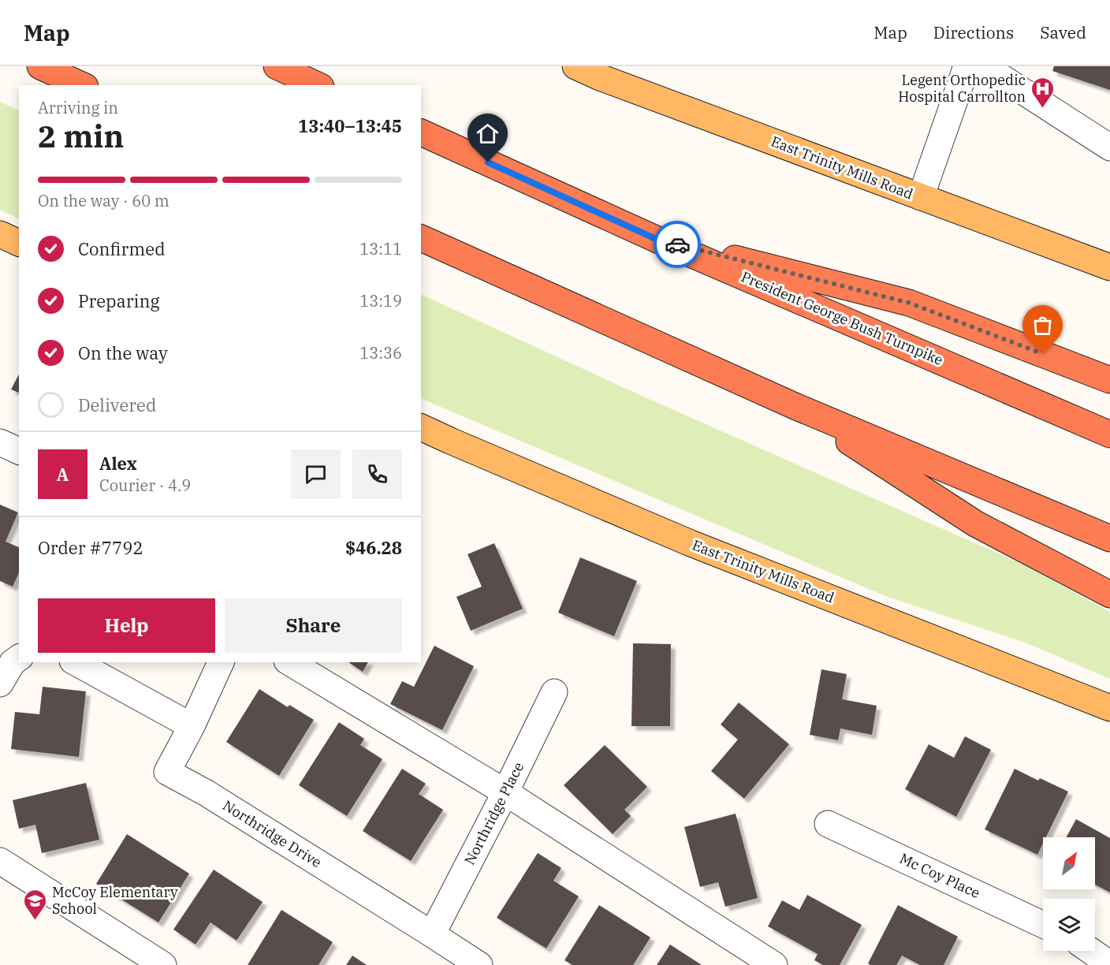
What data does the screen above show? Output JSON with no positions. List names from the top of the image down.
{
  "streets": {
    "highway": ["President George Bush Turnpike"],
    "main road": ["East Trinity Mills Road"],
    "street": ["Northridge Place", "Northridge Drive", "Mc Coy Place"]
  },
  "crossings": [
    ["Northridge Place", "Northridge Drive"]
  ],
  "places": {
    "hospital": ["Legent Orthopedic Hospital Carrollton"],
    "school or university": ["McCoy Elementary School"]
  },
  "north": "top right",
  "page": {
    "header": "Map",
    "nav": ["Map", "Directions", "Saved"],
    "heading": ["2 min", "Arriving in", "13:40–13:45"],
    "panel": [
      "Alex",
      "Courier · 4.9",
      "Order #7792",
      "$46.28"
    ],
    "bar": "On the way · 60 m",
    "list": [
      ["Confirmed", "13:11"],
      ["Preparing", "13:19"],
      ["On the way", "13:36"],
      "Delivered"
    ],
    "round": "A",
    "buttons": ["Help", "Share"]
  }
}
